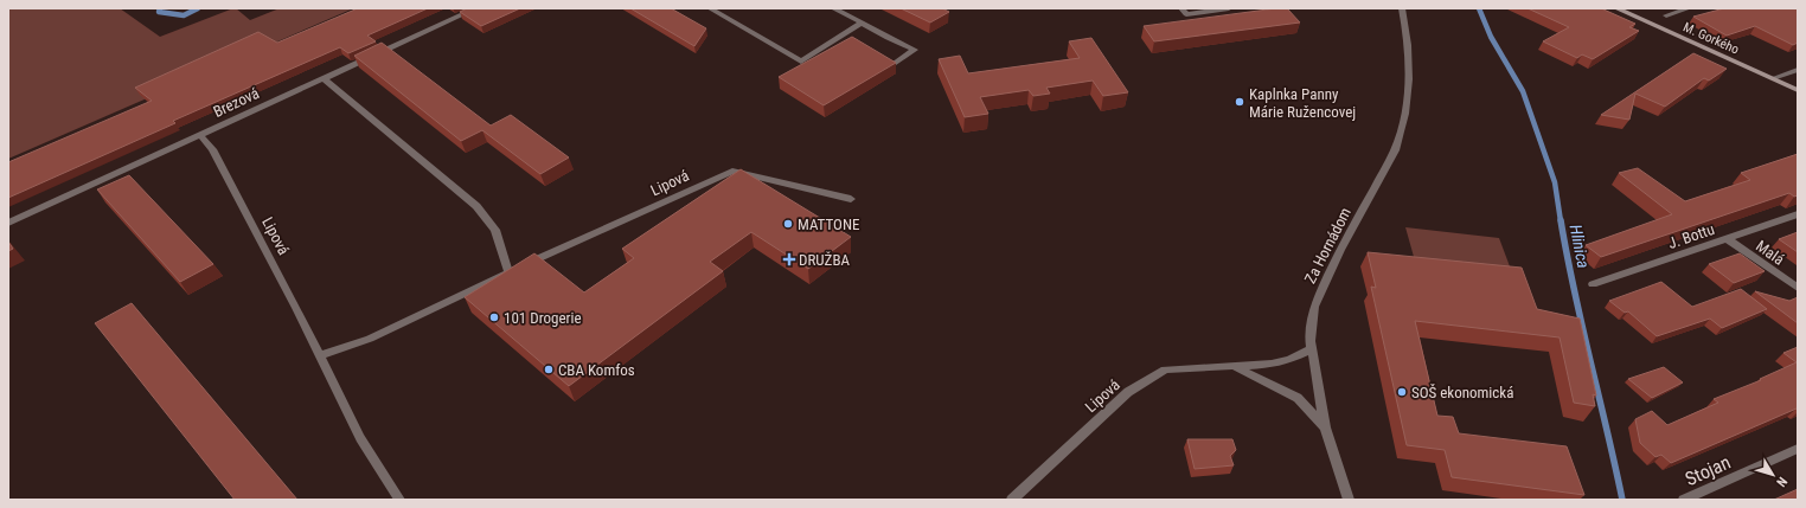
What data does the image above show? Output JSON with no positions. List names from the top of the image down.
{
  "streets": {
    "main road": ["M. Gorkého"],
    "street": [
      "Brezová",
      "Lipová",
      "J. Bottu",
      "Za Hornádom",
      "Malá",
      "Stojan"
    ]
  },
  "crossings": [
    ["Brezová", "Lipová"],
    ["Lipová", "Za Hornádom"],
    ["J. Bottu", "Malá"]
  ],
  "water": ["Hlinica"],
  "places": {
    "other": [
      "Kaplnka Panny Márie Ružencovej",
      "MATTONE",
      "101 Drogerie",
      "CBA Komfos",
      "SOŠ ekonomická"
    ],
    "health": ["DRUŽBA"]
  },
  "north": "bottom right"
}
